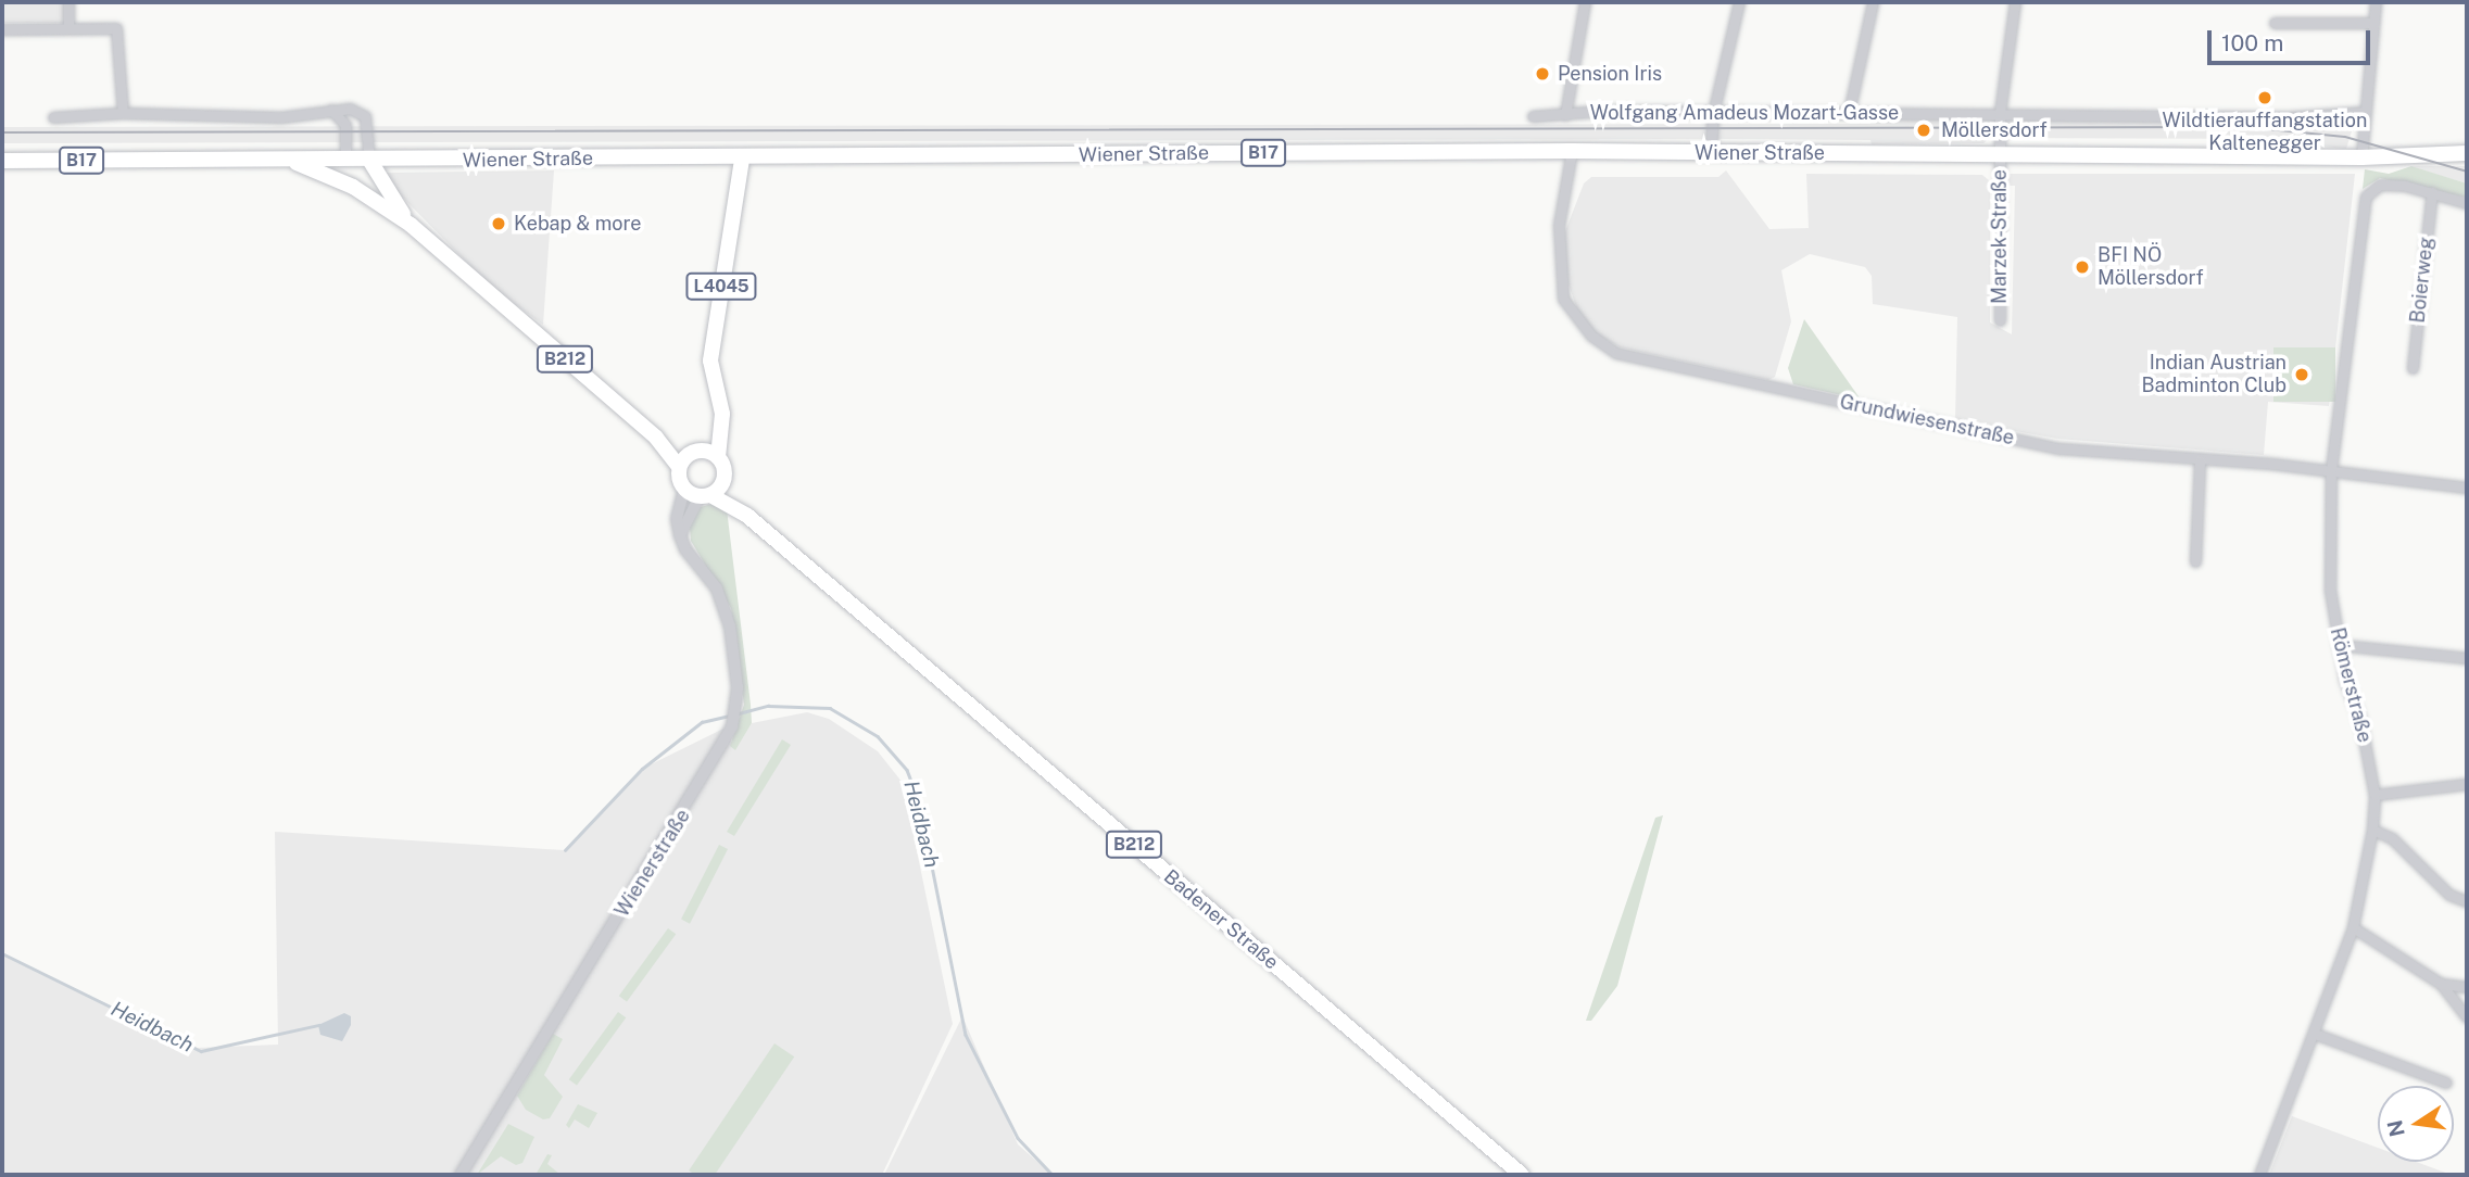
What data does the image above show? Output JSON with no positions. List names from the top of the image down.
{
  "streets": {
    "main road": [
      "B17",
      "Wiener Straße",
      "L4045",
      "B212",
      "Badener Straße"
    ],
    "street": [
      "Wolfgang Amadeus Mozart-Gasse",
      "Marzek-Straße",
      "Boierweg",
      "Grundwiesenstraße",
      "Römerstraße",
      "Wienerstraße"
    ]
  },
  "crossings": [
    ["Wolfgang Amadeus Mozart-Gasse", "Marzek-Straße"],
    ["Wiener Straße", "Marzek-Straße"],
    ["Wiener Straße", "L4045"],
    ["Wiener Straße", "B212"],
    ["Wiener Straße", "Grundwiesenstraße"],
    ["Boierweg", "Römerstraße"],
    ["L4045", "B212"],
    ["L4045", "Badener Straße"],
    ["B212", "Badener Straße"],
    ["Grundwiesenstraße", "Römerstraße"]
  ],
  "water": ["Heidbach"],
  "places": [
    "Pension Iris",
    "Wildtierauffangstation Kaltenegger",
    "Möllersdorf",
    "Kebap & more",
    "BFI NÖ Möllersdorf",
    "Indian Austrian Badminton Club"
  ],
  "scale_bar": "100 m",
  "north": "left"
}
